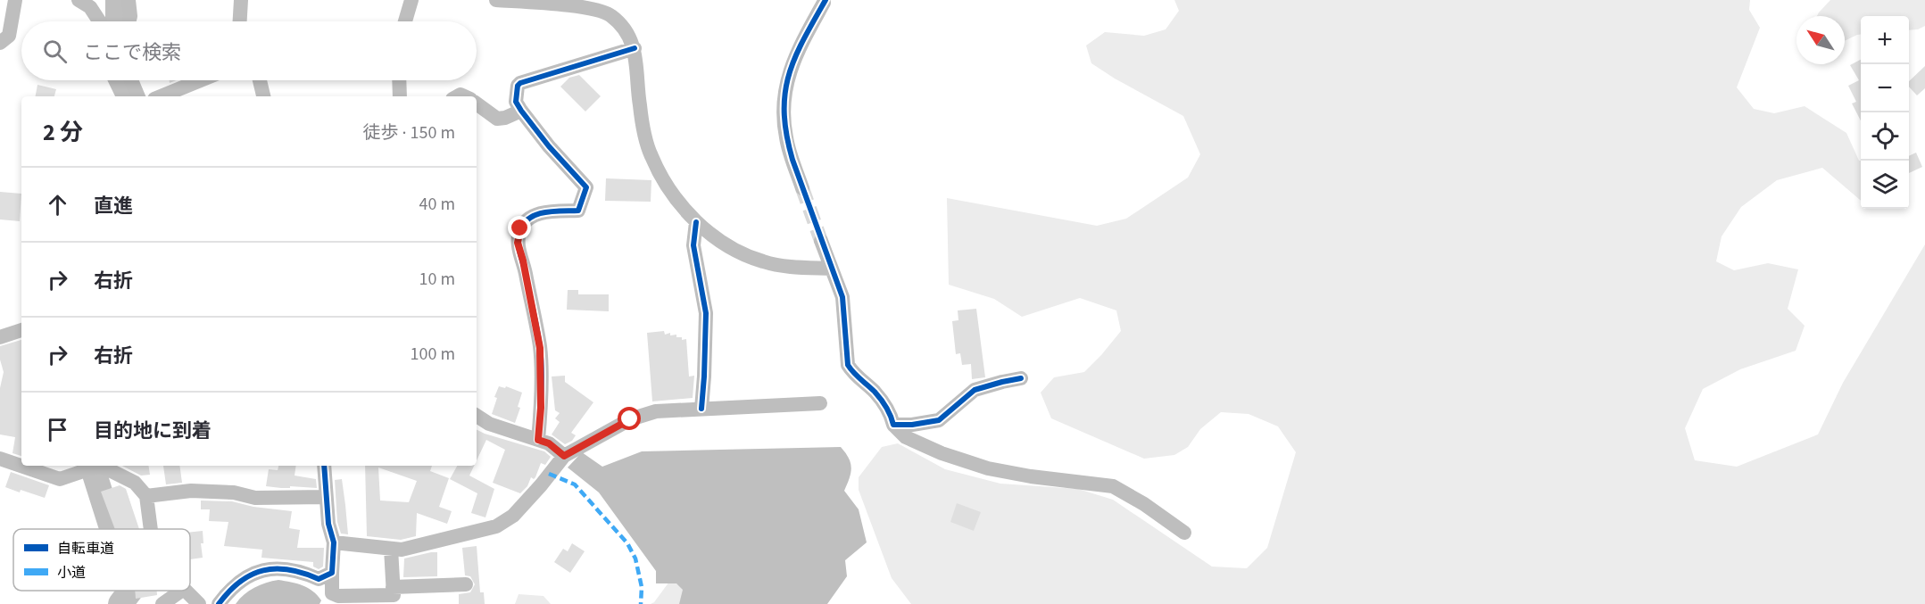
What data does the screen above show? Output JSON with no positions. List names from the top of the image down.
{
  "legend": ["自転車道", "小道"],
  "north": "top left",
  "page": {
    "map_buttons": ["+", "−"],
    "search": "ここで検索",
    "heading": ["2 分", "徒歩 · 150 m"],
    "list": [
      ["直進", "40 m"],
      ["右折", "10 m"],
      ["右折", "100 m"],
      "目的地に到着"
    ]
  }
}
